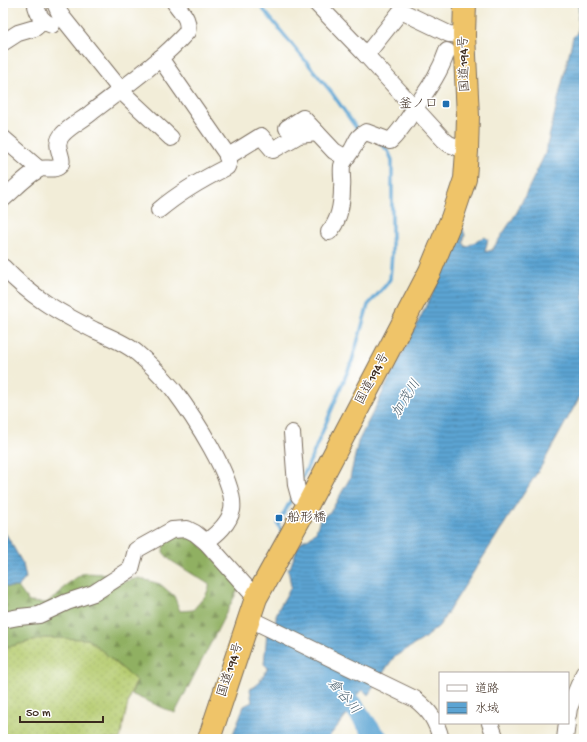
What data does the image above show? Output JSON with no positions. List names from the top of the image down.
{
  "streets": {
    "highway": ["国道194号"]
  },
  "water": ["加茂川", "倉谷川"],
  "places": {
    "transit": ["釜ノ口", "船形橋"]
  },
  "legend": ["道路", "水域"],
  "scale_bar": "50 m"
}
